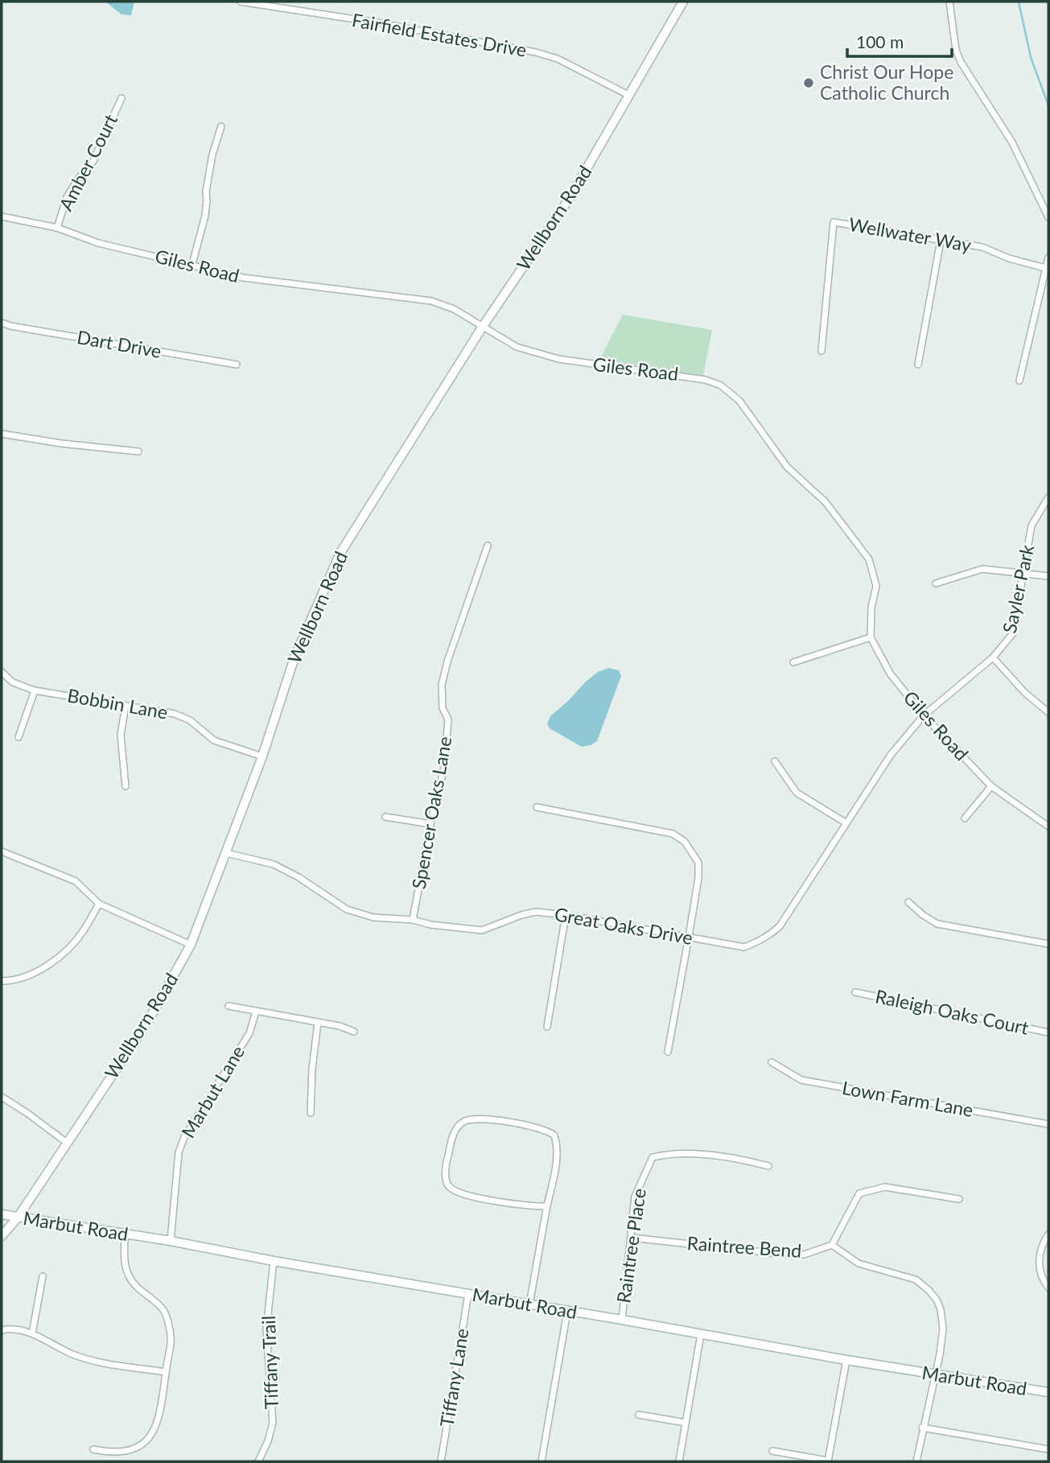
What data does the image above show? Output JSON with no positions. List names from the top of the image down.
{
  "streets": {
    "street": [
      "Fairfield Estates Drive",
      "Amber Court",
      "Wellborn Road",
      "Wellwater Way",
      "Giles Road",
      "Dart Drive",
      "Sayler Park",
      "Bobbin Lane",
      "Spencer Oaks Lane",
      "Great Oaks Drive",
      "Raleigh Oaks Court",
      "Marbut Lane",
      "Lown Farm Lane",
      "Marbut Road",
      "Raintree Place",
      "Raintree Bend",
      "Tiffany Trail",
      "Tiffany Lane"
    ]
  },
  "crossings": [
    ["Fairfield Estates Drive", "Wellborn Road"],
    ["Amber Court", "Giles Road"],
    ["Wellborn Road", "Giles Road"],
    ["Wellborn Road", "Bobbin Lane"],
    ["Wellborn Road", "Great Oaks Drive"],
    ["Wellborn Road", "Marbut Road"],
    ["Giles Road", "Sayler Park"],
    ["Giles Road", "Great Oaks Drive"],
    ["Sayler Park", "Great Oaks Drive"],
    ["Spencer Oaks Lane", "Great Oaks Drive"],
    ["Marbut Lane", "Marbut Road"],
    ["Marbut Road", "Raintree Place"],
    ["Marbut Road", "Tiffany Trail"],
    ["Marbut Road", "Tiffany Lane"],
    ["Raintree Place", "Raintree Bend"]
  ],
  "places": ["Christ Our Hope Catholic Church"],
  "scale_bar": "100 m"
}
